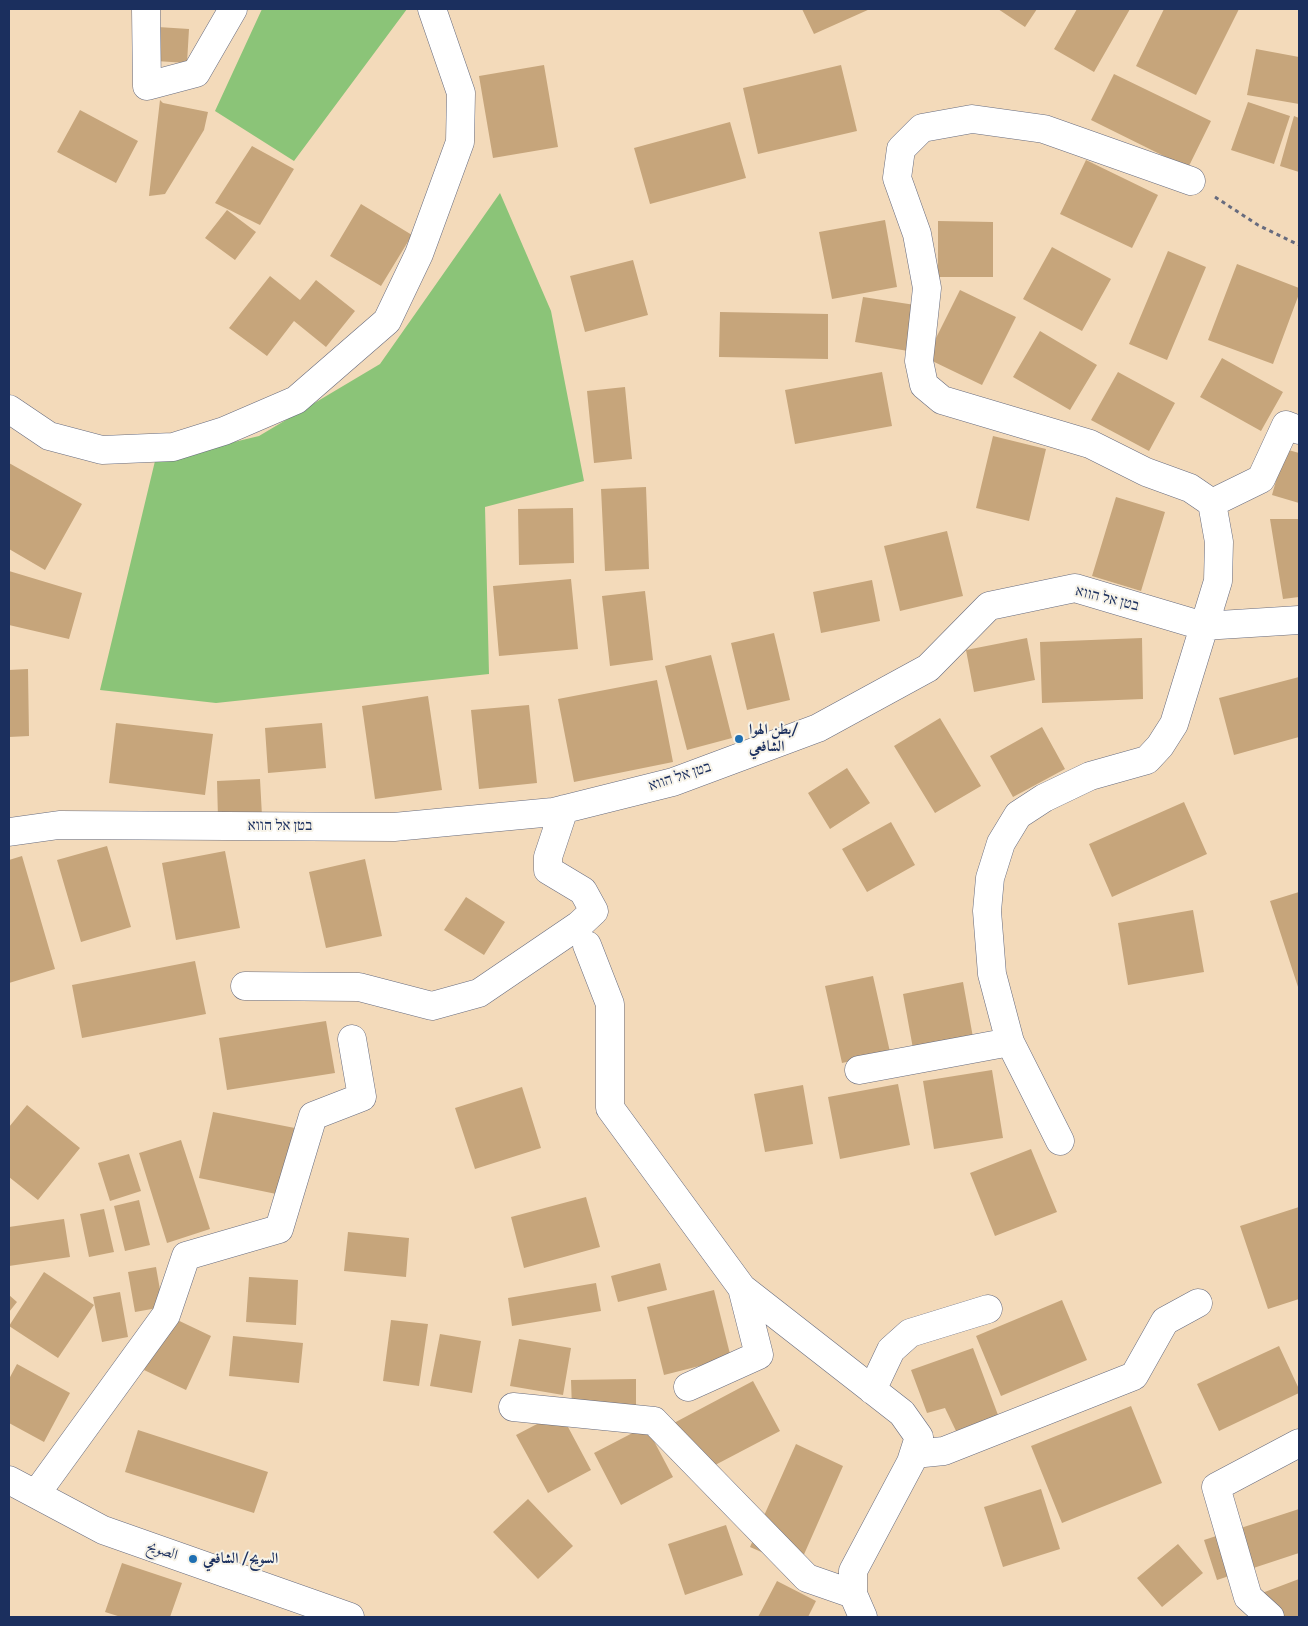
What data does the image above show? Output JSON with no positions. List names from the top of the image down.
{
  "streets": {
    "street": ["בטן אל הווא", "الصويح"]
  },
  "places": ["بطن الهوا/ الشافعي", "السويح/ الشافعي"]
}
